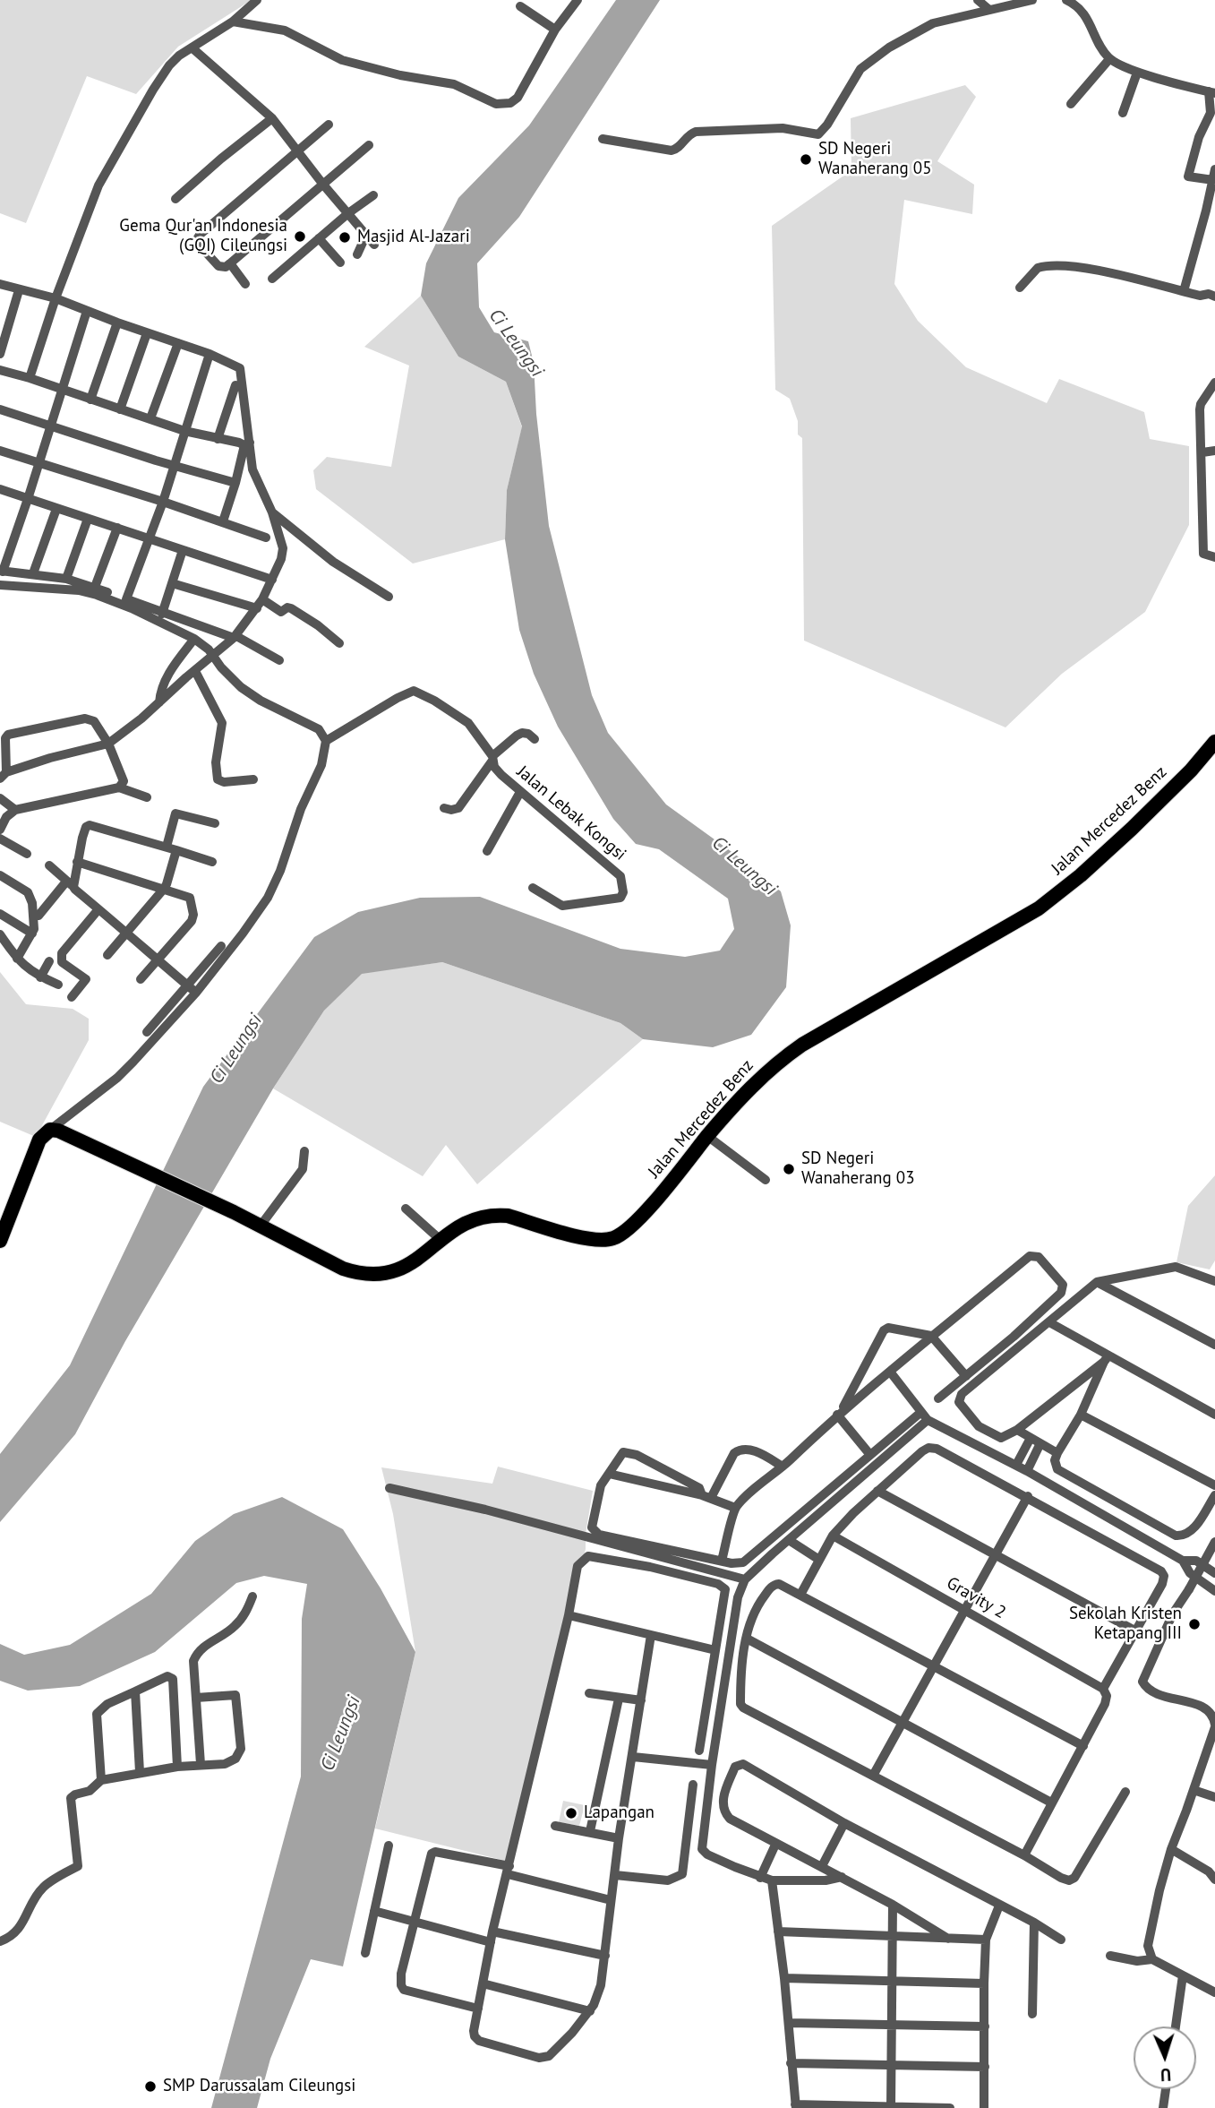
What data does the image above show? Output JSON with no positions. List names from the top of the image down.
{
  "streets": {
    "main road": ["Jalan Mercedez Benz"],
    "street": ["Jalan Lebak Kongsi", "Gravity 2"]
  },
  "water": ["Ci Leungsi"],
  "places": [
    "SD Negeri Wanaherang 05",
    "Gema Qur'an Indonesia (GQI) Cileungsi",
    "Masjid Al-Jazari",
    "SD Negeri Wanaherang 03",
    "Sekolah Kristen Ketapang III",
    "Lapangan",
    "SMP Darussalam Cileungsi"
  ],
  "north": "bottom"
}
